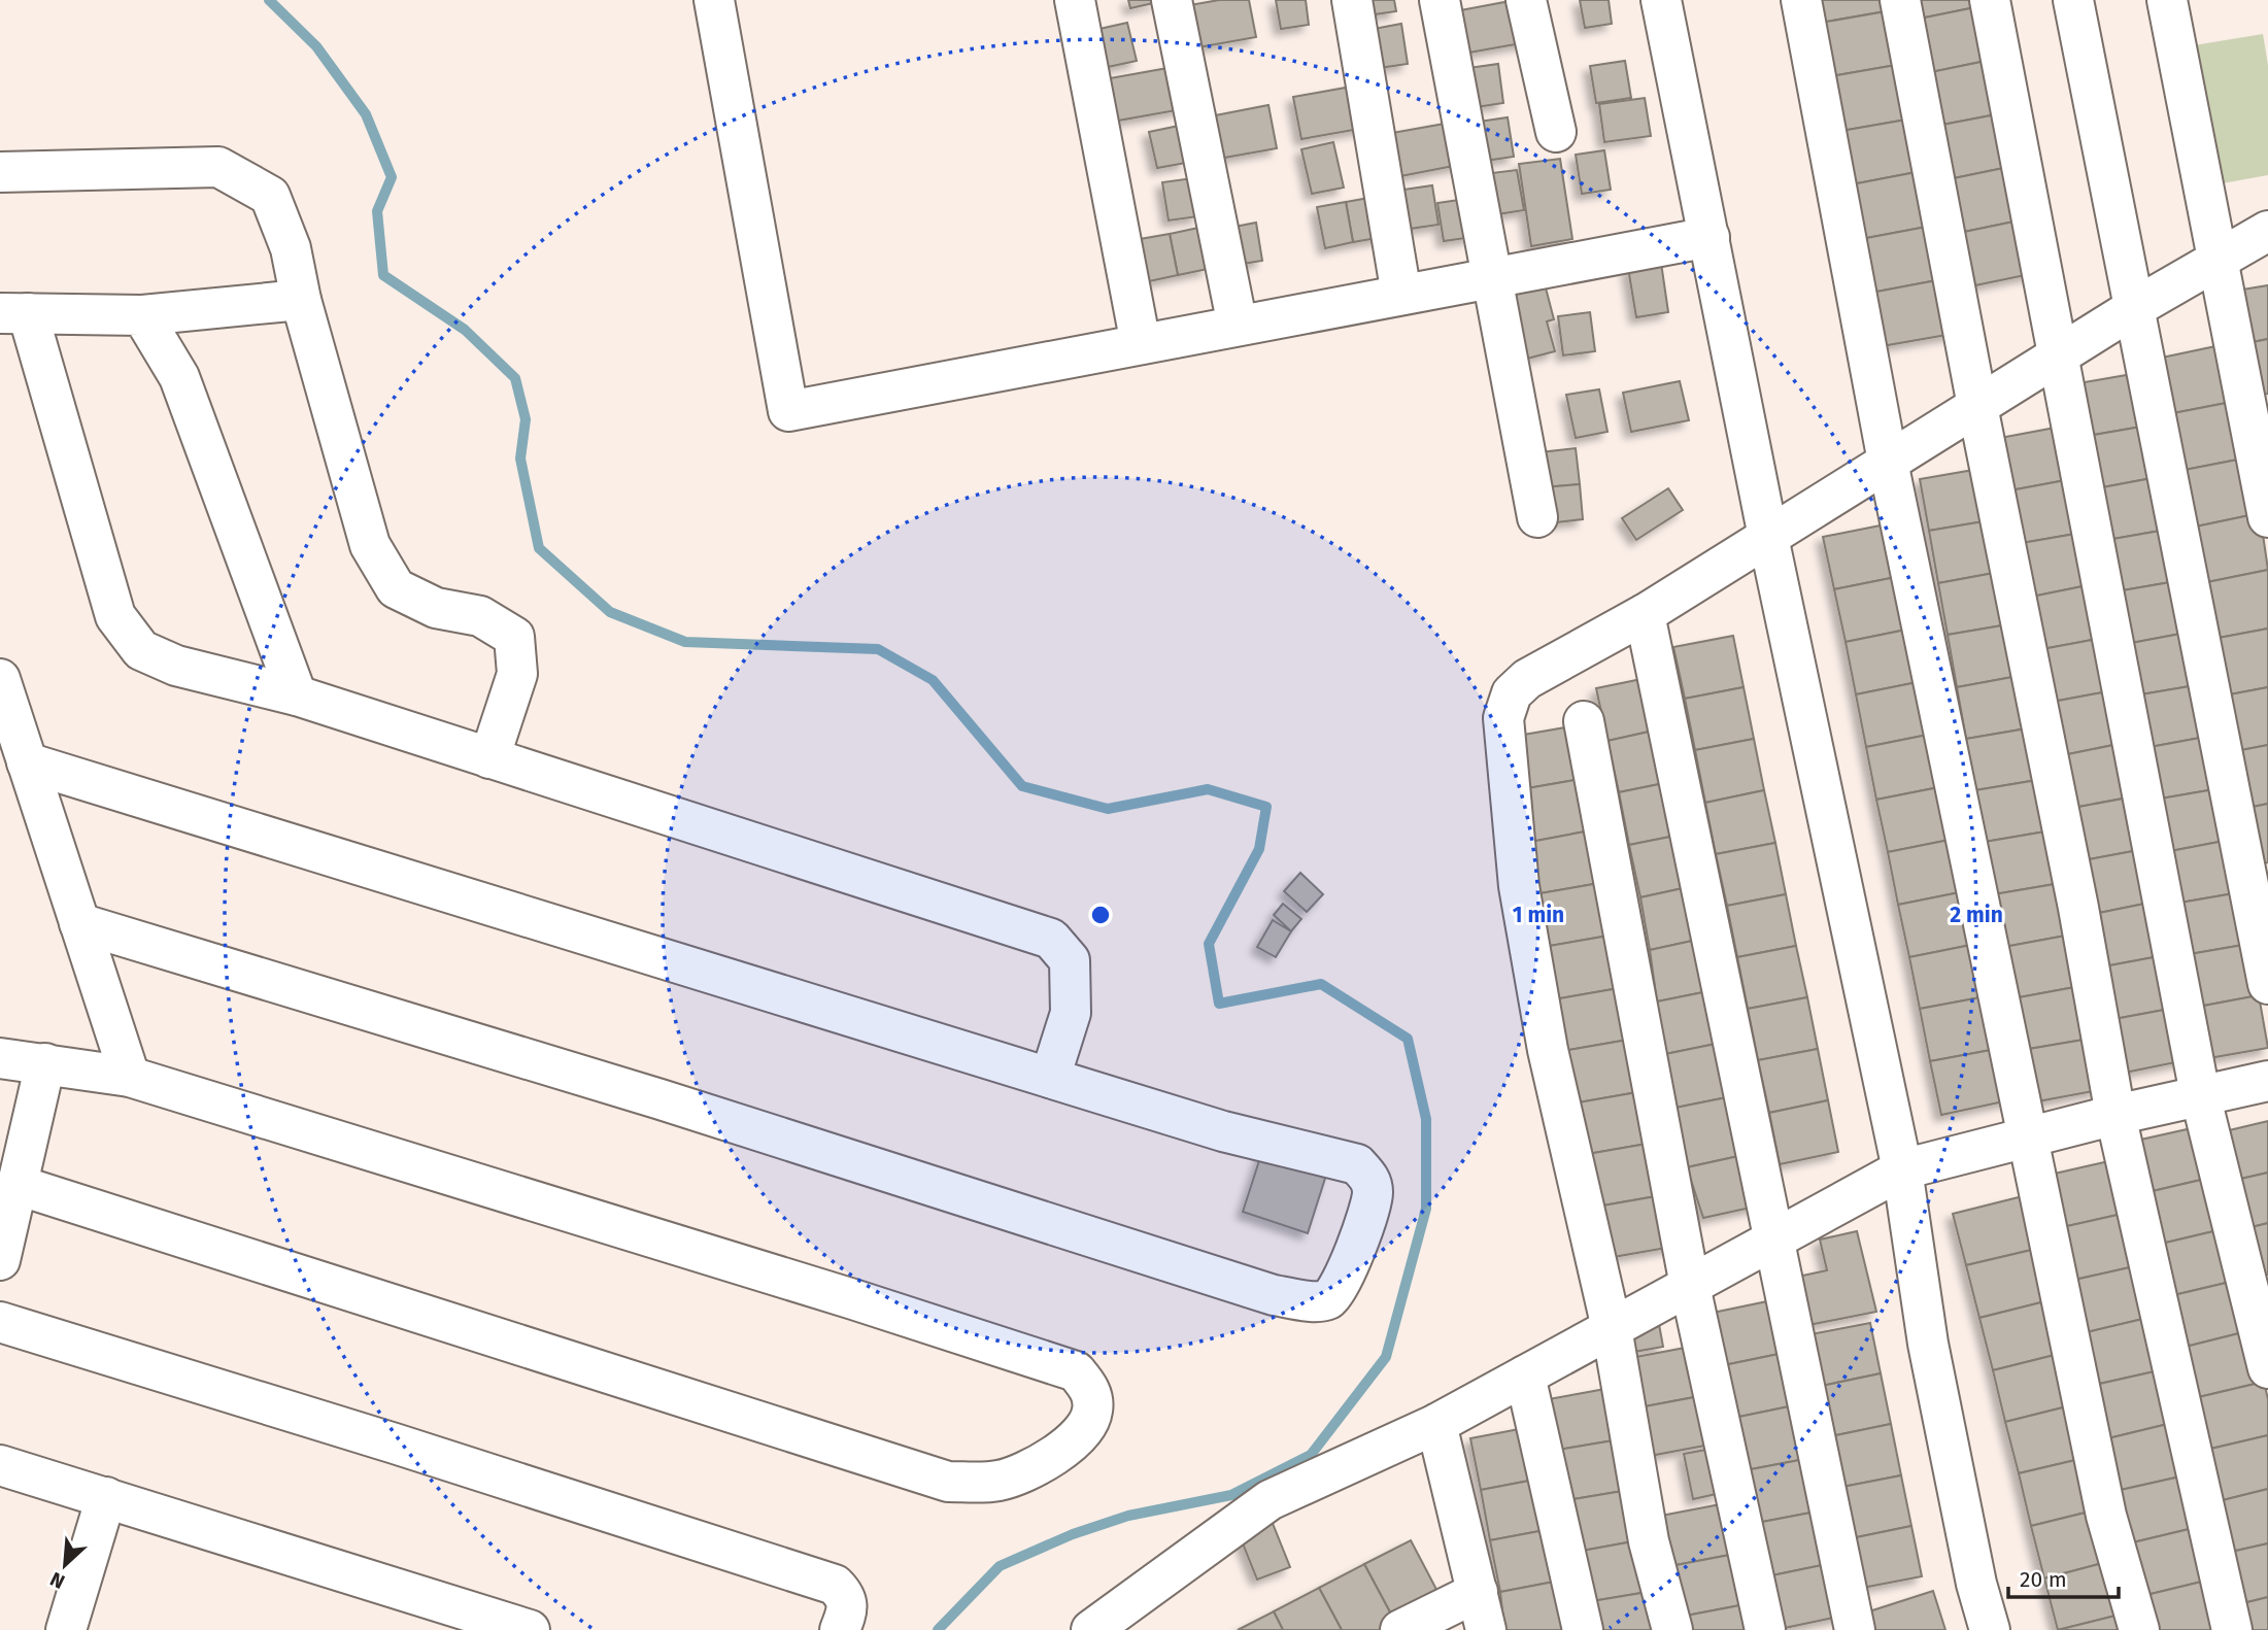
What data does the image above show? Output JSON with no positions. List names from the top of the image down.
{
  "scale_bar": "20 m",
  "north": "bottom left",
  "rings": ["1 min", "2 min"]
}
